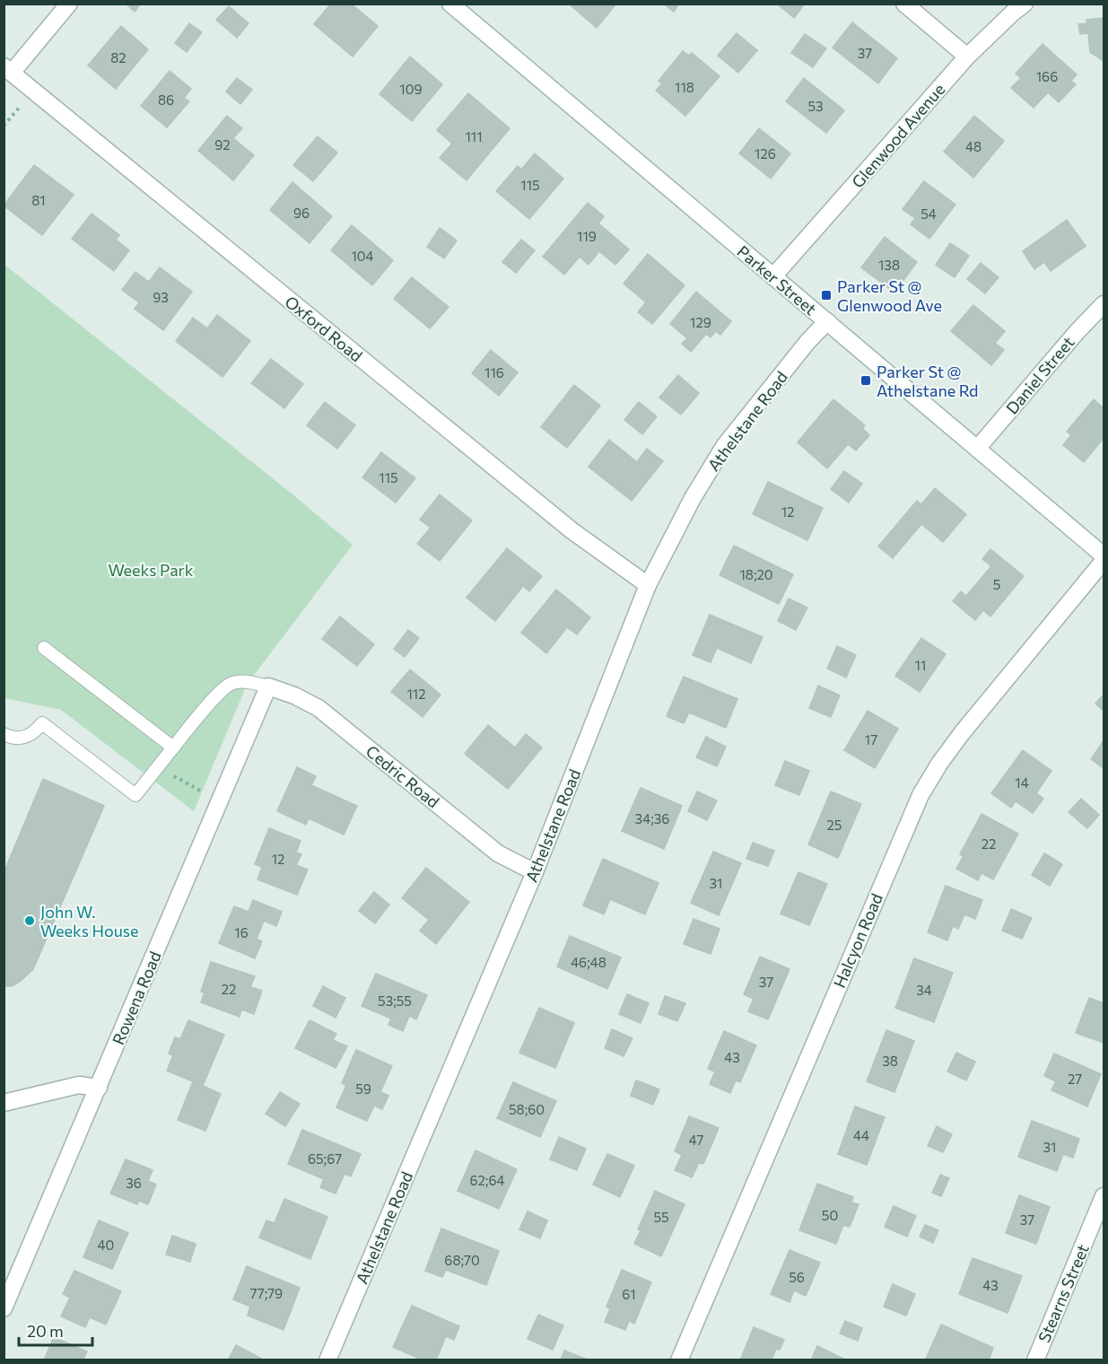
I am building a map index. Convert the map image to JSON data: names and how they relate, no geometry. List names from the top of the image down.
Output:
{
  "streets": {
    "street": [
      "Glenwood Avenue",
      "Parker Street",
      "Oxford Road",
      "Daniel Street",
      "Athelstane Road",
      "Cedric Road",
      "Halcyon Road",
      "Rowena Road",
      "Stearns Street"
    ]
  },
  "crossings": [
    ["Glenwood Avenue", "Parker Street"],
    ["Parker Street", "Daniel Street"],
    ["Parker Street", "Athelstane Road"],
    ["Oxford Road", "Athelstane Road"],
    ["Athelstane Road", "Cedric Road"],
    ["Cedric Road", "Rowena Road"]
  ],
  "parks": ["Weeks Park"],
  "places": {
    "transit": ["Parker St @ Glenwood Ave", "Parker St @ Athelstane Rd"],
    "other": ["John W. Weeks House"]
  },
  "house_numbers": [
    "37",
    "82",
    "166",
    "118",
    "109",
    "86",
    "53",
    "111",
    "92",
    "48",
    "126",
    "115",
    "81",
    "96",
    "54",
    "119",
    "104",
    "138",
    "93",
    "129",
    "116",
    "115",
    "12",
    "18;20",
    "5",
    "11",
    "112",
    "17",
    "14",
    "34;36",
    "25",
    "22",
    "12",
    "31",
    "16",
    "46;48",
    "37",
    "22",
    "34",
    "53;55",
    "43",
    "38",
    "27",
    "59",
    "58;60",
    "44",
    "47",
    "31",
    "65;67",
    "62;64",
    "36",
    "50",
    "55",
    "37",
    "40",
    "68;70",
    "56",
    "43",
    "77;79",
    "61"
  ],
  "scale_bar": "20 m"
}
